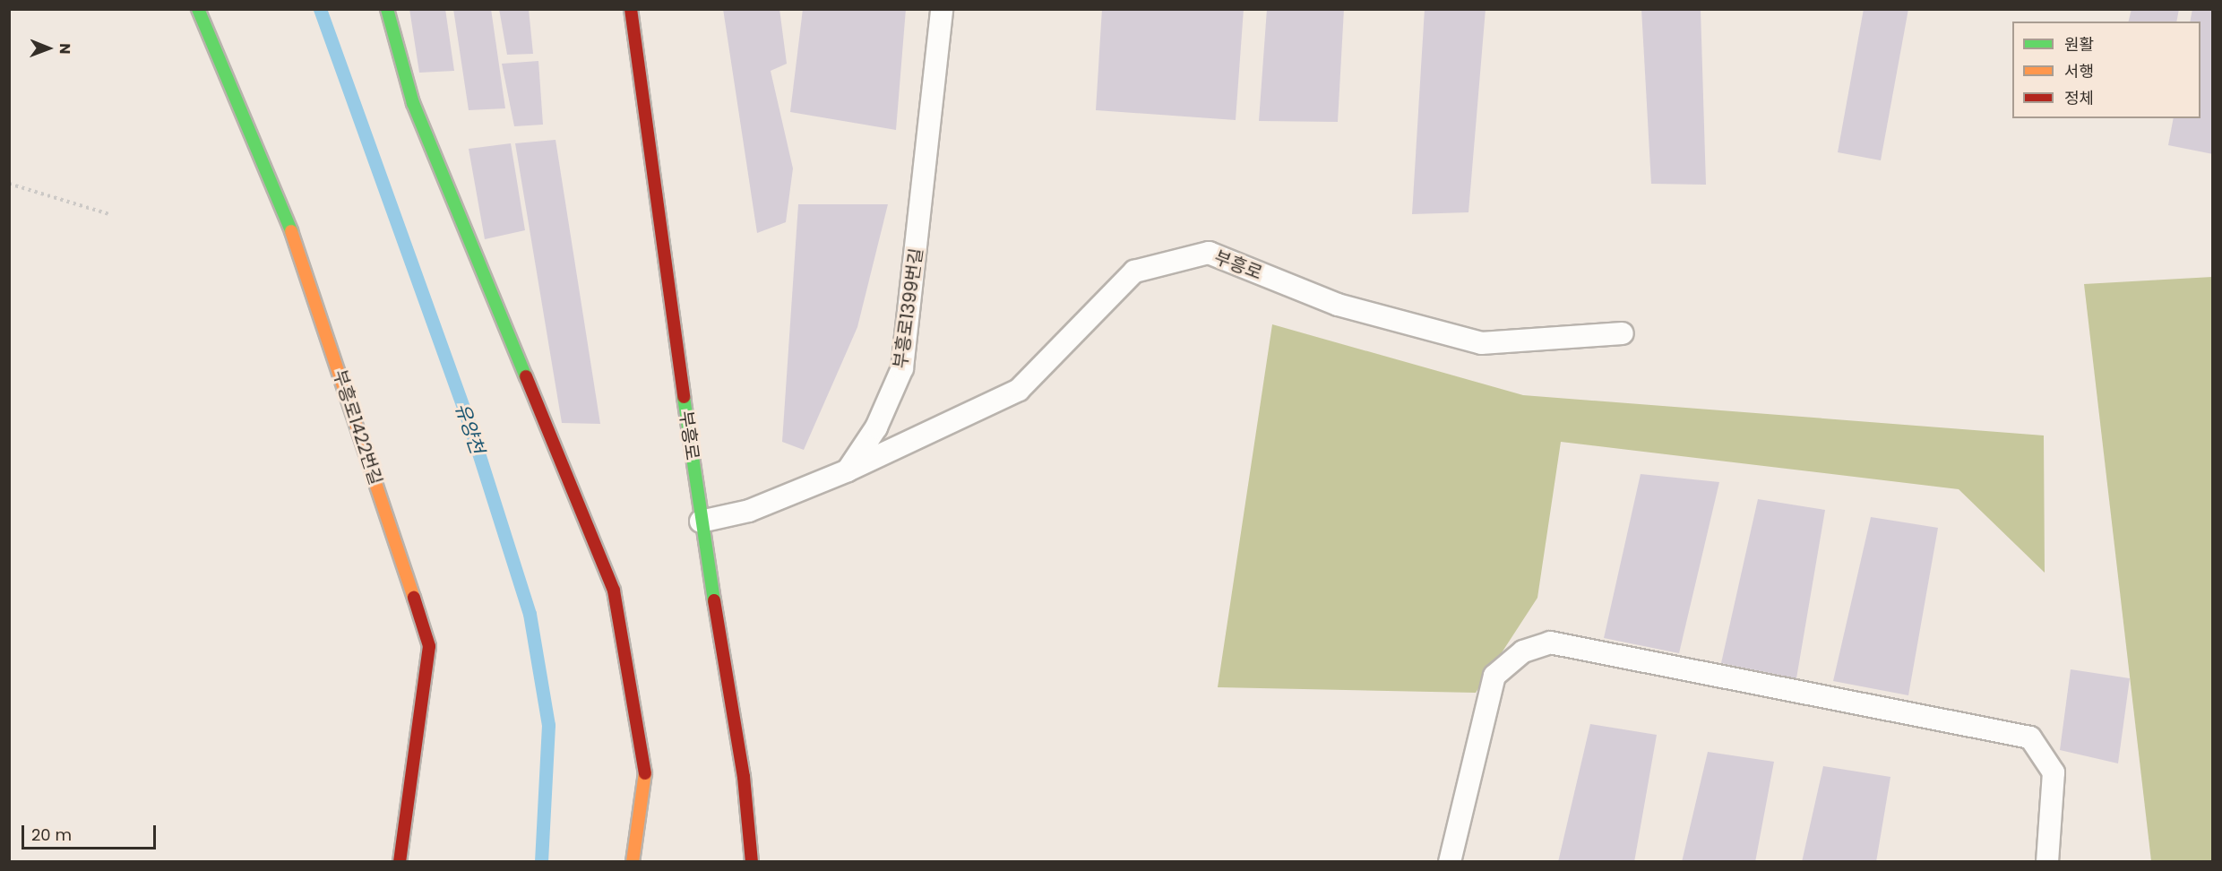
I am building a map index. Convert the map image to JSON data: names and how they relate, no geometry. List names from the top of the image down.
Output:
{
  "streets": {
    "street": ["부흥로", "부흥로1422번길"],
    "lane": ["부흥로1399번길"]
  },
  "crossings": [
    ["부흥로", "부흥로1399번길"]
  ],
  "water": ["유양천"],
  "legend": ["원활", "서행", "정체"],
  "scale_bar": "20 m",
  "north": "right"
}
